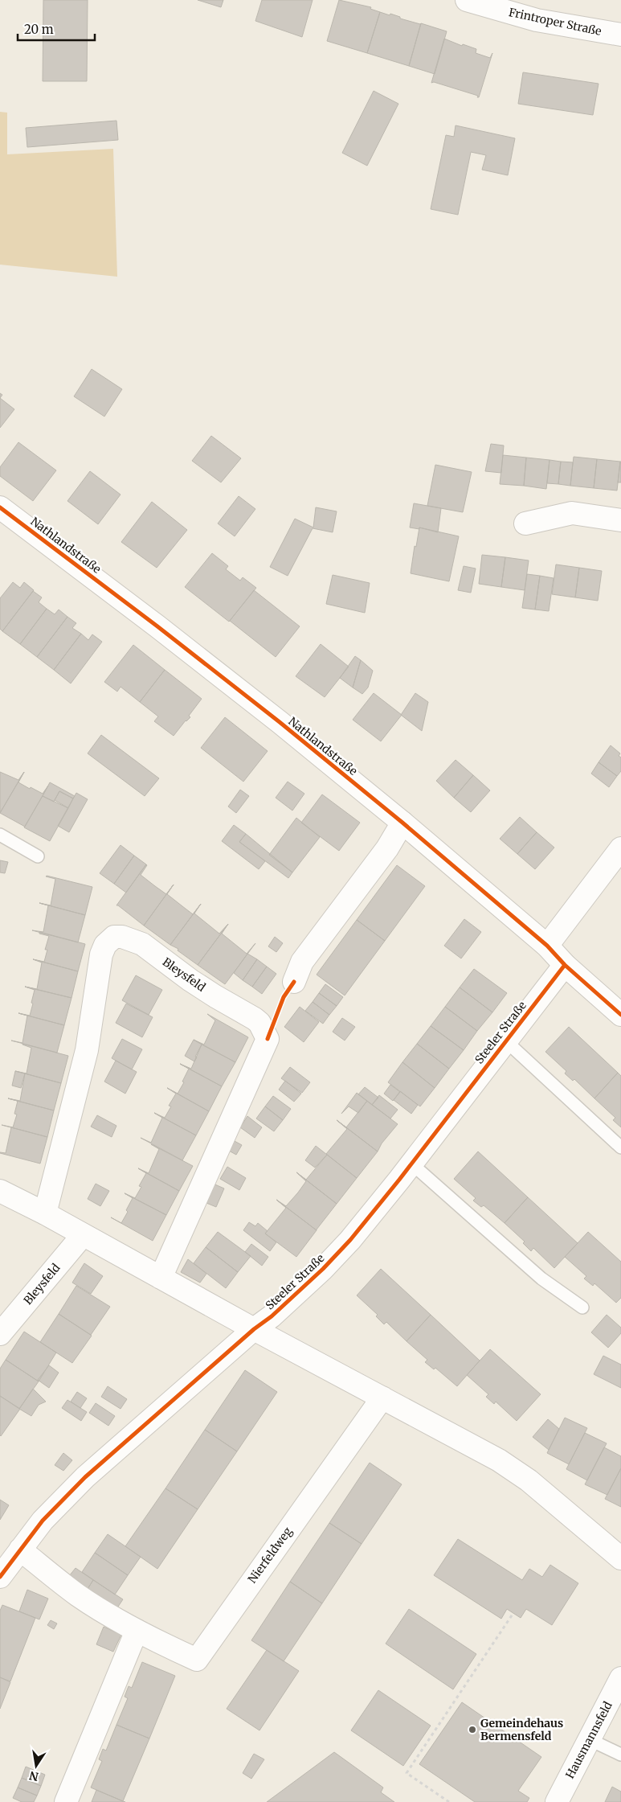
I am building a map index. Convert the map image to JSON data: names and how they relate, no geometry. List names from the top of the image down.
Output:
{
  "streets": {
    "street": [
      "Frintroper Straße",
      "Nathlandstraße",
      "Bleysfeld",
      "Steeler Straße",
      "Nierfeldweg",
      "Hausmannsfeld"
    ]
  },
  "crossings": [
    ["Nathlandstraße", "Steeler Straße"],
    ["Steeler Straße", "Nierfeldweg"]
  ],
  "places": ["Gemeindehaus Bermensfeld"],
  "scale_bar": "20 m",
  "north": "bottom"
}
